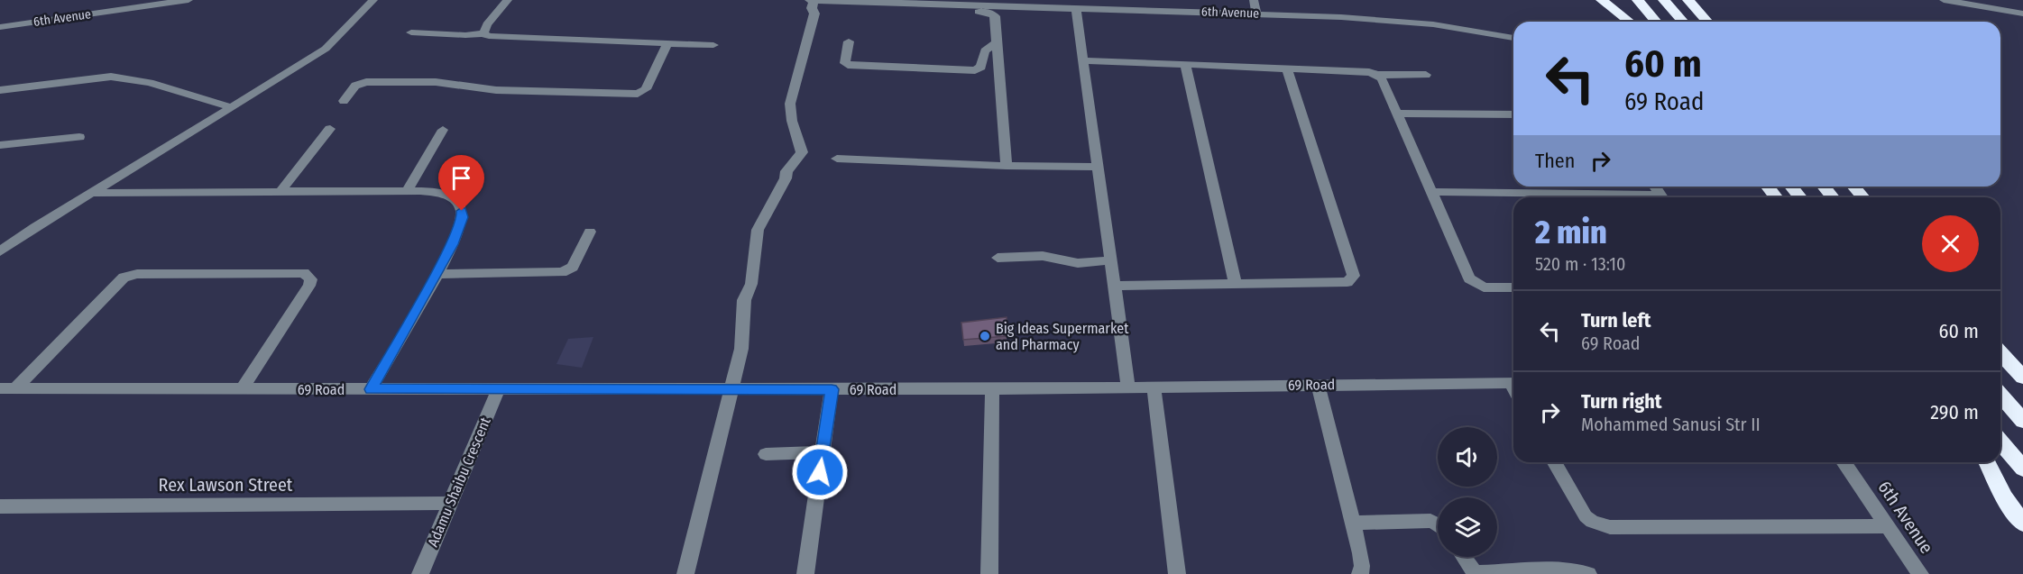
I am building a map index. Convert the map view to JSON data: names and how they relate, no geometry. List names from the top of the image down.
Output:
{
  "streets": {
    "street": [
      "6th Avenue",
      "69 Road",
      "Adamu Shaibu Crescent",
      "Rex Lawson Street"
    ]
  },
  "crossings": [
    ["69 Road", "Adamu Shaibu Crescent"],
    ["Adamu Shaibu Crescent", "Rex Lawson Street"]
  ],
  "places": ["Big Ideas Supermarket and Pharmacy"],
  "page": {
    "turn": ["60 m", "69 Road"],
    "then": "Then",
    "heading": ["2 min", "520 m · 13:10"],
    "list": [
      {
        "name": "Turn left",
        "note": "69 Road",
        "value": "60 m"
      },
      {
        "name": "Turn right",
        "note": "Mohammed Sanusi Str II",
        "value": "290 m"
      }
    ]
  }
}
